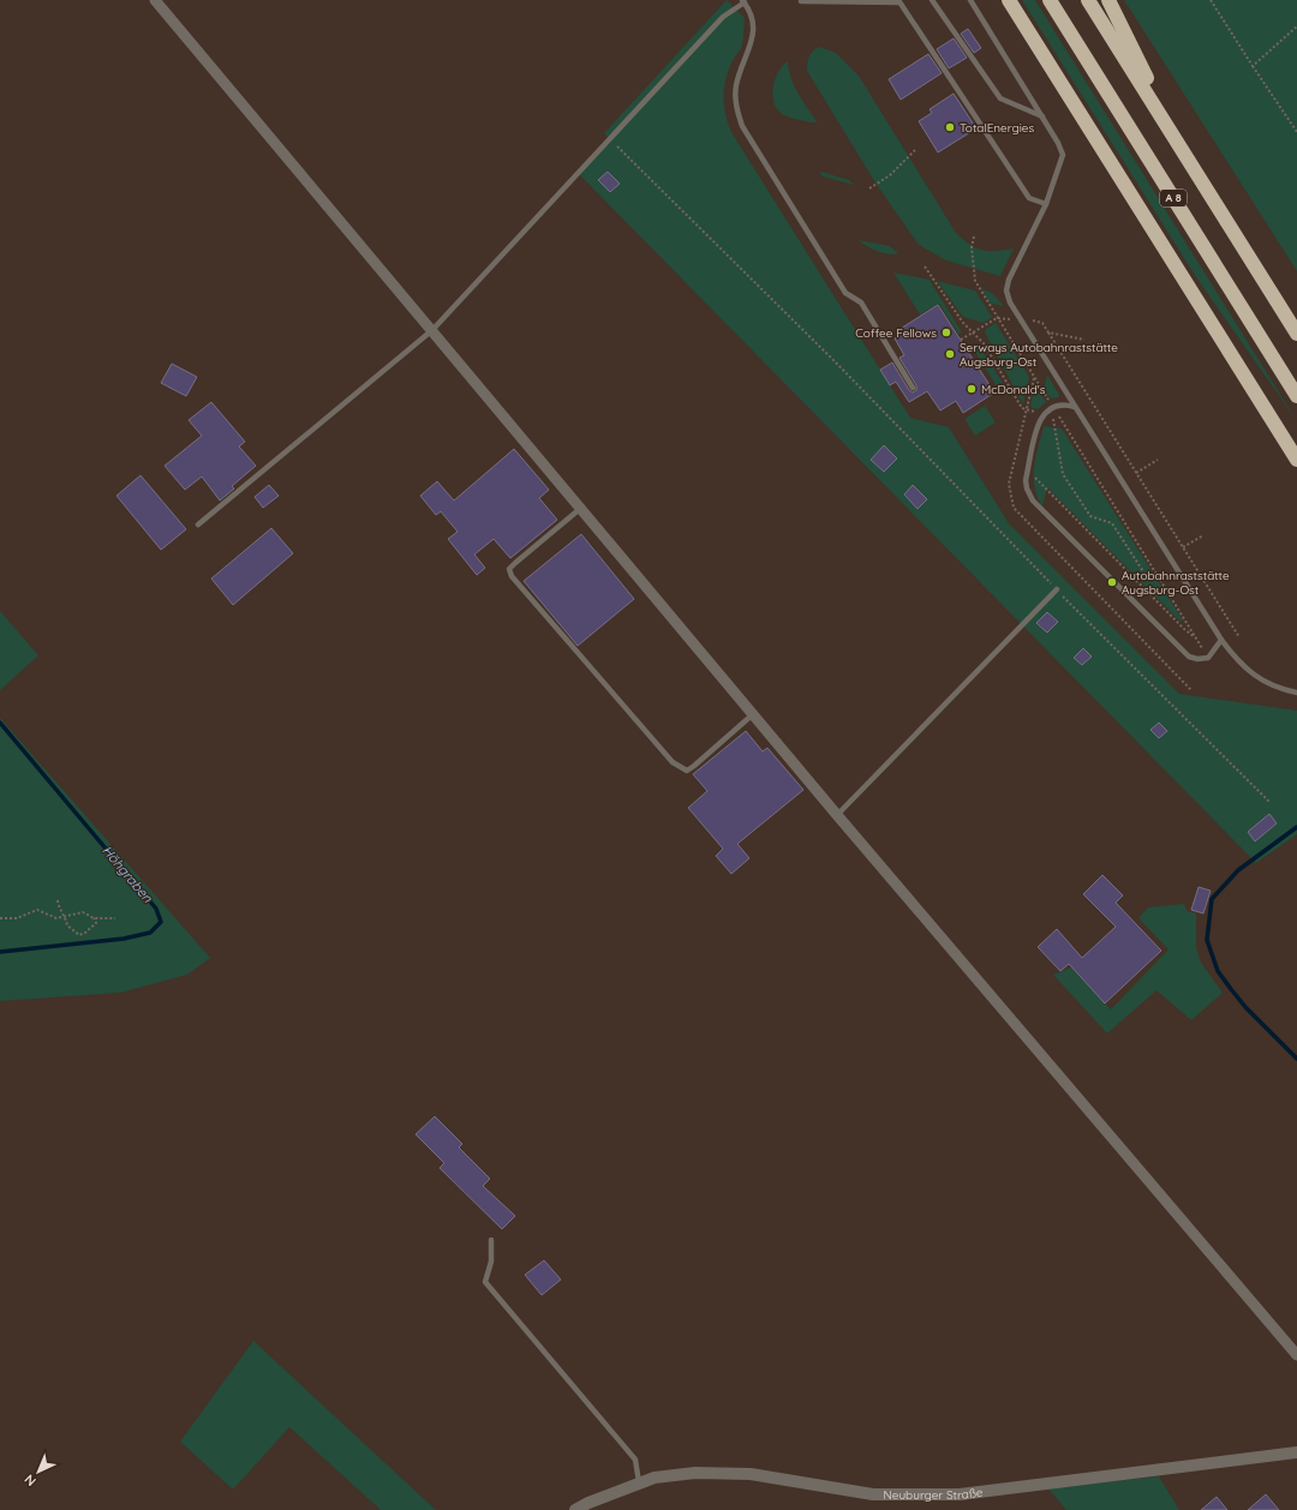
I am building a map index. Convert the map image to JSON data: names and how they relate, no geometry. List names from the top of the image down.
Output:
{
  "streets": {
    "highway": ["A 8"],
    "street": ["Neuburger Straße"]
  },
  "water": ["Höhgraben"],
  "places": [
    "TotalEnergies",
    "Coffee Fellows",
    "Serways Autobahnraststätte Augsburg-Ost",
    "McDonald's",
    "Autobahnraststätte Augsburg-Ost"
  ],
  "north": "bottom left"
}
